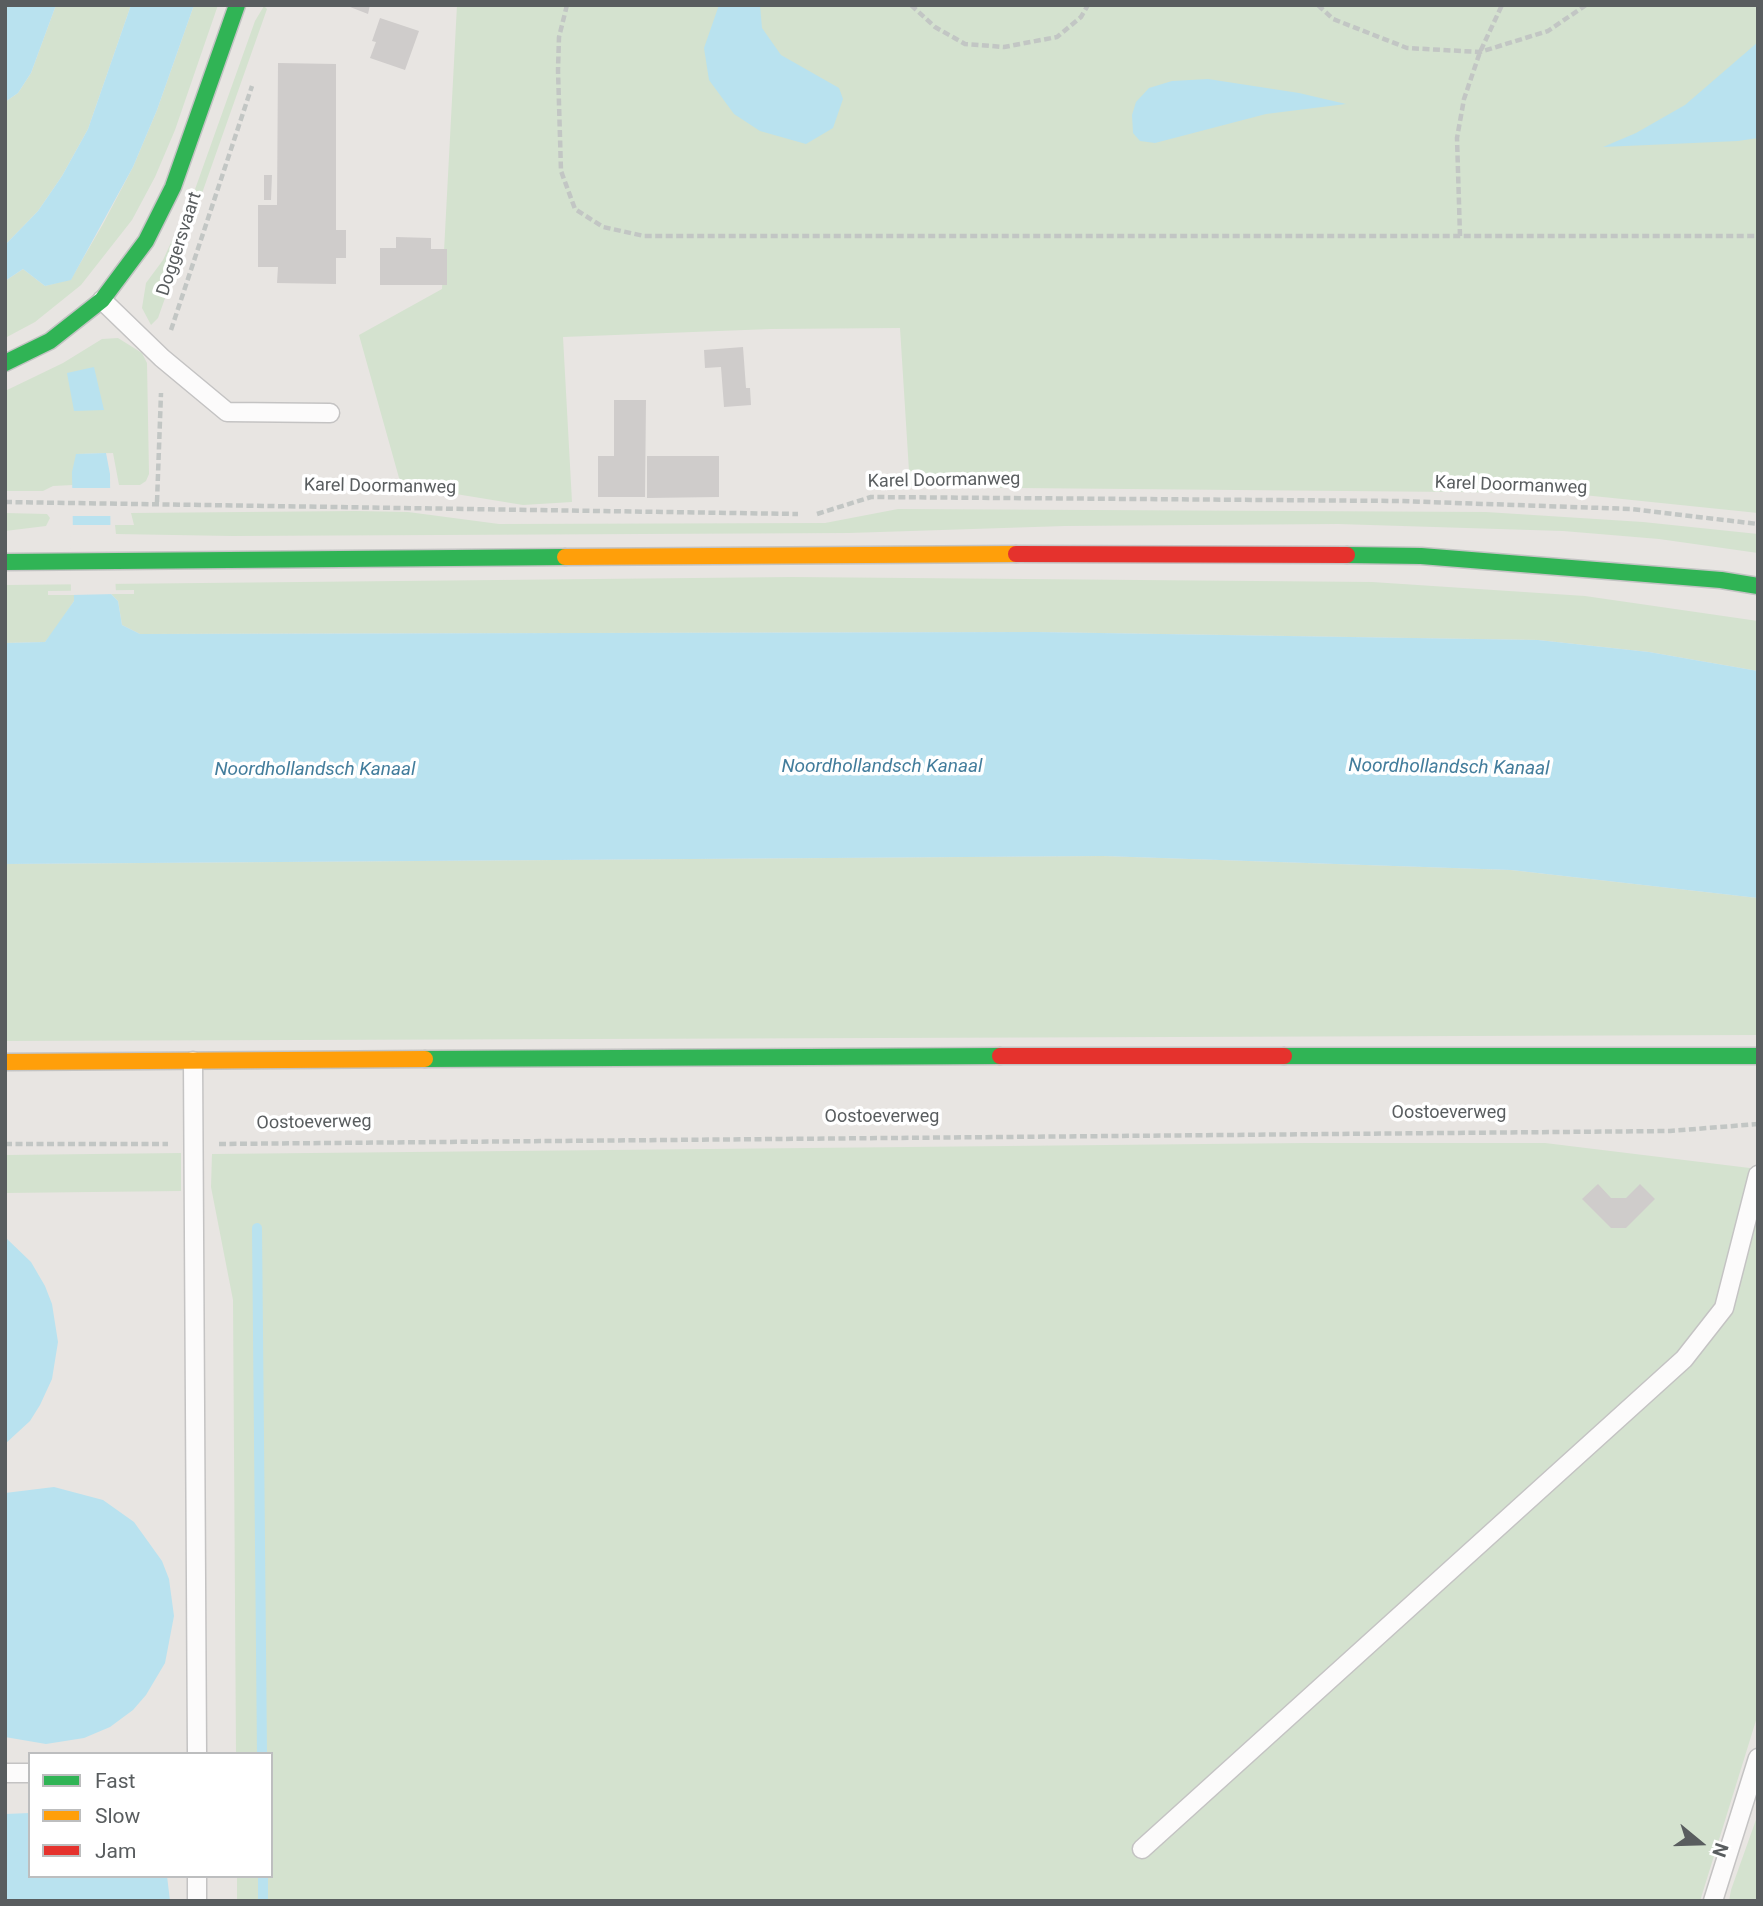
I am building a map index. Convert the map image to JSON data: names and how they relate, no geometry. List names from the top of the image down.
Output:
{
  "streets": {
    "street": ["Doggersvaart"],
    "path": ["Karel Doormanweg", "Oostoeverweg"]
  },
  "crossings": [
    ["Doggersvaart", "Karel Doormanweg"]
  ],
  "water": ["Noordhollandsch Kanaal"],
  "legend": ["Fast", "Slow", "Jam"],
  "north": "right"
}
